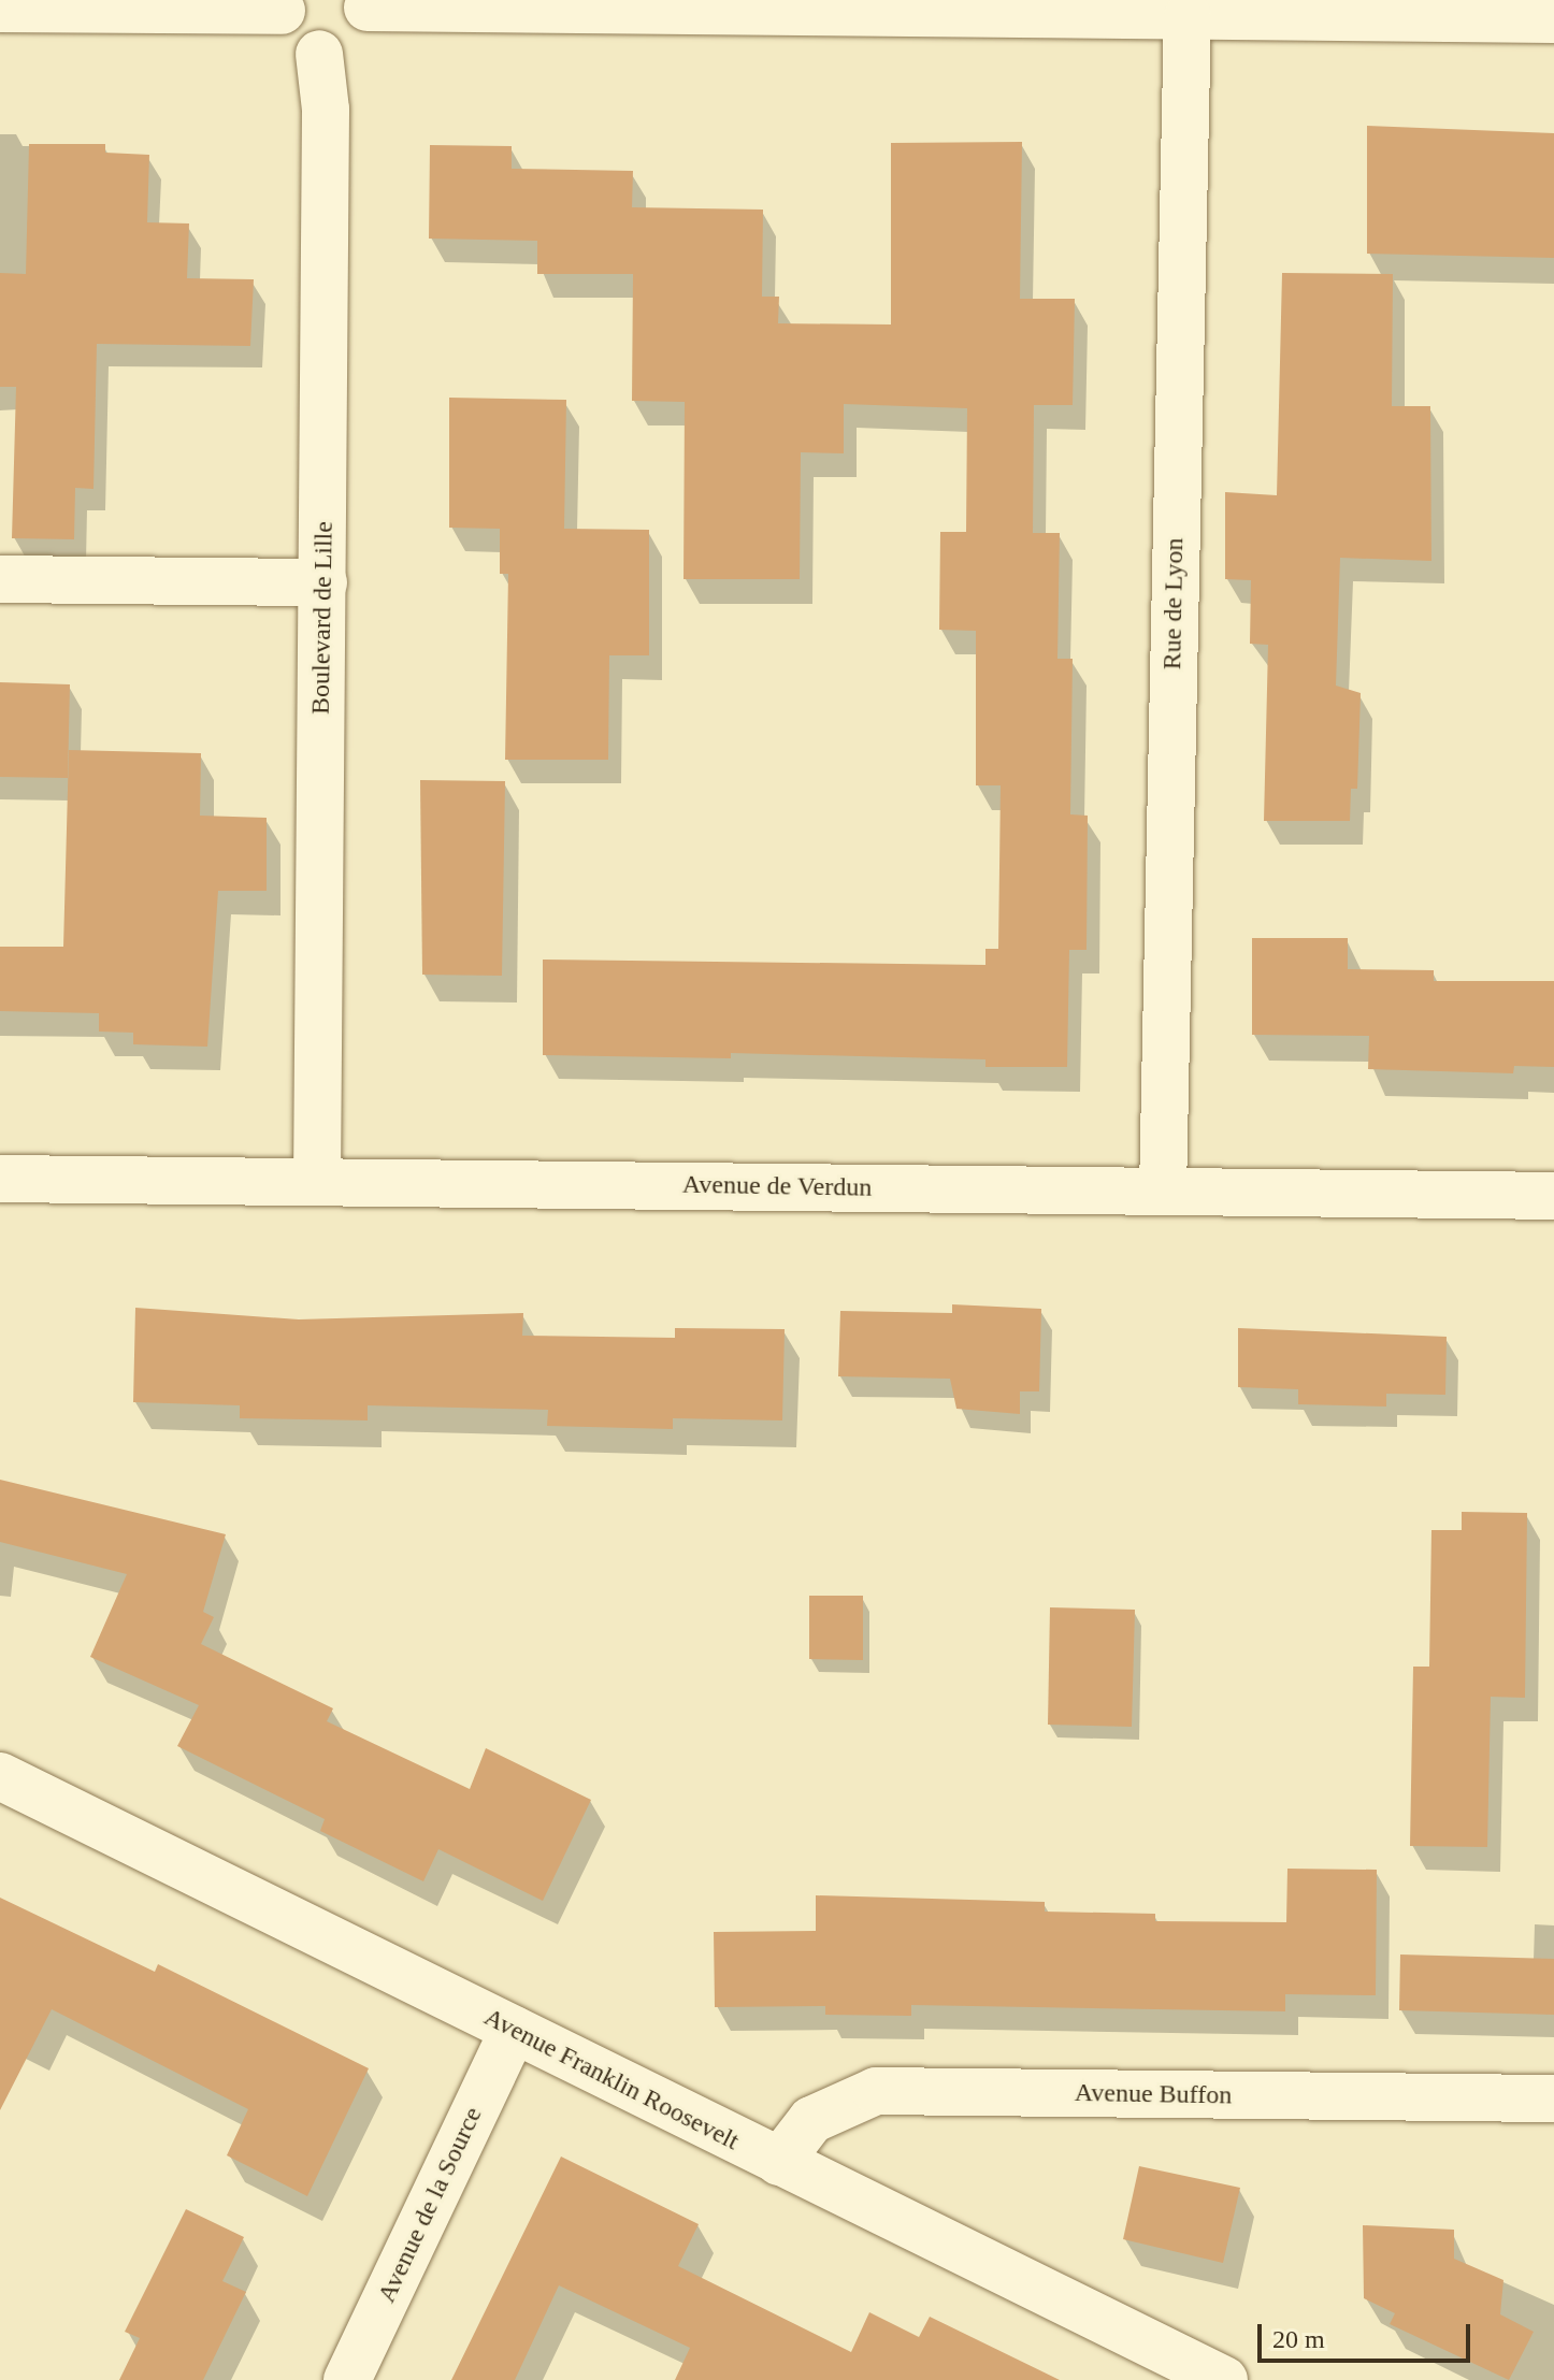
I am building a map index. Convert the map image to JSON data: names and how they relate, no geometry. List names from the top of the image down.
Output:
{
  "streets": {
    "street": [
      "Rue de Lyon",
      "Boulevard de Lille",
      "Avenue de Verdun",
      "Avenue Franklin Roosevelt",
      "Avenue Buffon",
      "Avenue de la Source"
    ]
  },
  "crossings": [
    ["Rue de Lyon", "Avenue de Verdun"],
    ["Boulevard de Lille", "Avenue de Verdun"],
    ["Avenue Franklin Roosevelt", "Avenue Buffon"],
    ["Avenue Franklin Roosevelt", "Avenue de la Source"]
  ],
  "scale_bar": "20 m"
}
